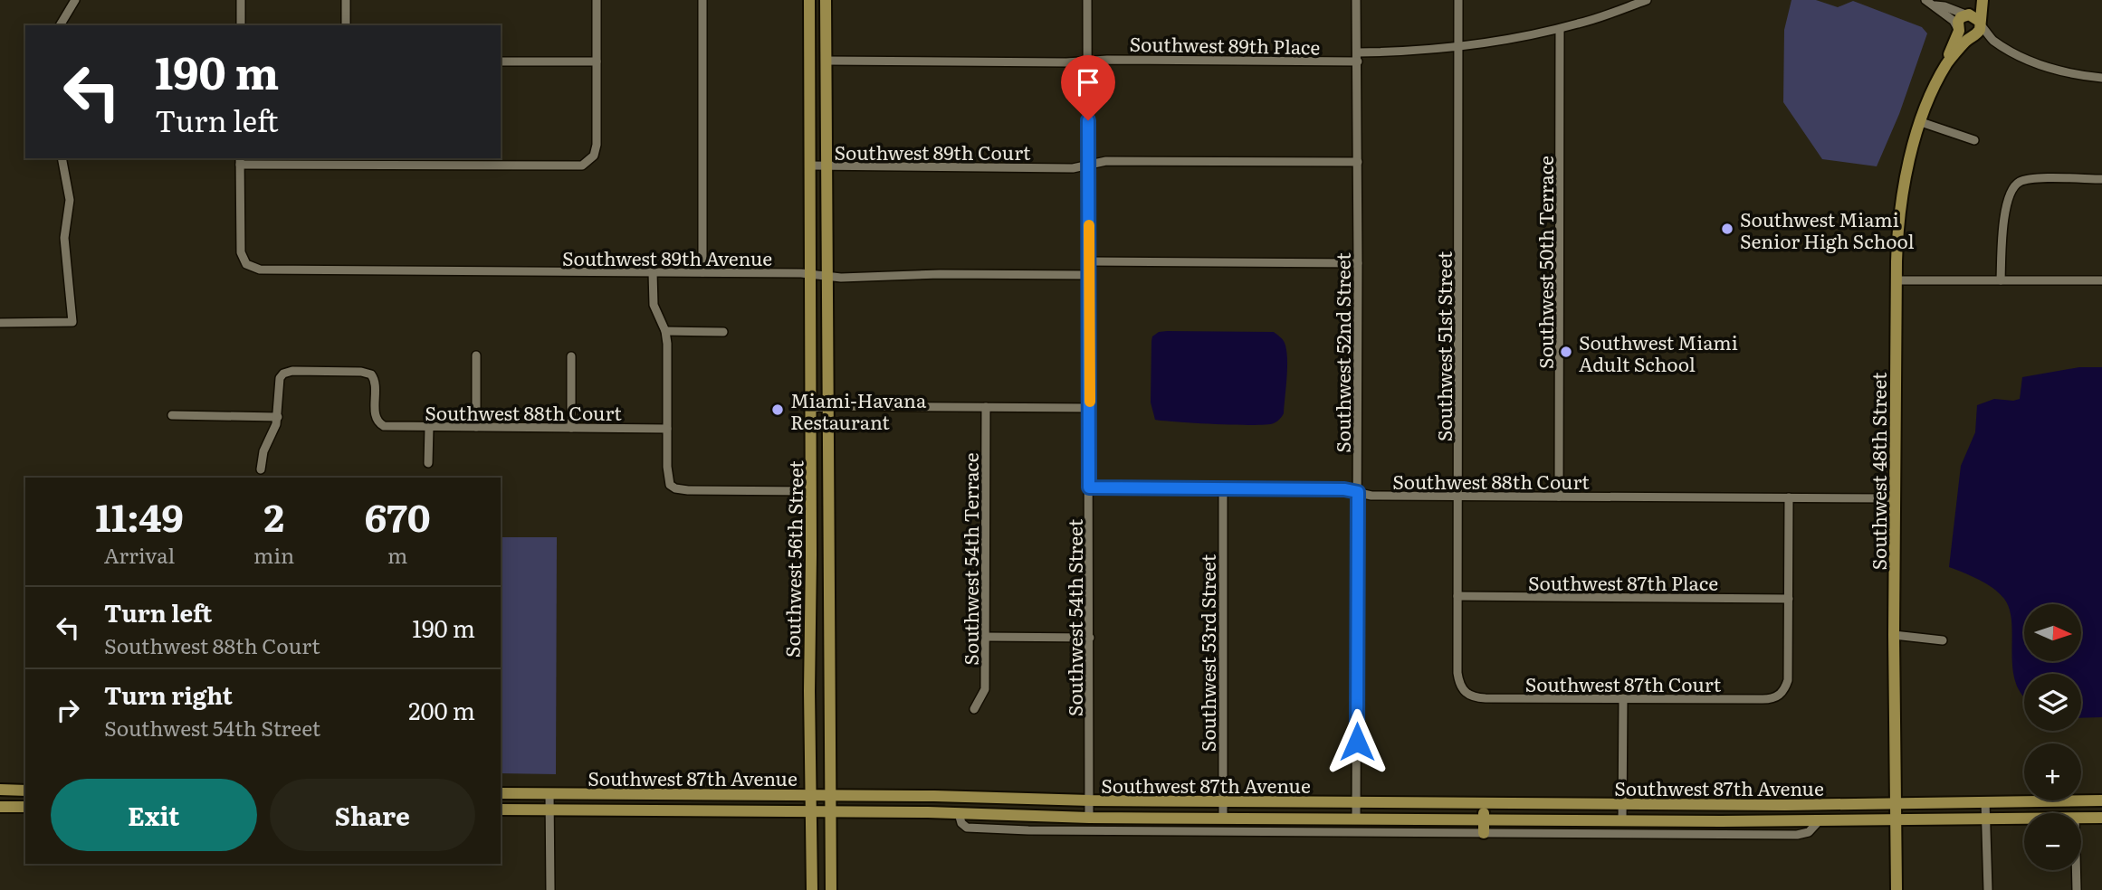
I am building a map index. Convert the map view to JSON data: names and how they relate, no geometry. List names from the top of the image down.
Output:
{
  "streets": {
    "main road": ["Southwest 48th Street", "Southwest 56th Street", "Southwest 87th Avenue"],
    "street": [
      "Southwest 89th Place",
      "Southwest 89th Court",
      "Southwest 89th Avenue",
      "Southwest 50th Terrace",
      "Southwest 51st Street",
      "Southwest 52nd Street",
      "Southwest 88th Court",
      "Southwest 54th Terrace",
      "Southwest 87th Place",
      "Southwest 54th Street",
      "Southwest 53rd Street",
      "Southwest 87th Court"
    ]
  },
  "crossings": [
    ["Southwest 89th Place", "Southwest 52nd Street"],
    ["Southwest 89th Place", "Southwest 56th Street"],
    ["Southwest 89th Place", "Southwest 54th Street"],
    ["Southwest 89th Court", "Southwest 52nd Street"],
    ["Southwest 89th Court", "Southwest 56th Street"],
    ["Southwest 89th Court", "Southwest 54th Street"],
    ["Southwest 89th Avenue", "Southwest 56th Street"],
    ["Southwest 89th Avenue", "Southwest 54th Street"],
    ["Southwest 50th Terrace", "Southwest 88th Court"],
    ["Southwest 51st Street", "Southwest 88th Court"],
    ["Southwest 51st Street", "Southwest 87th Place"],
    ["Southwest 51st Street", "Southwest 87th Court"],
    ["Southwest 52nd Street", "Southwest 88th Court"],
    ["Southwest 52nd Street", "Southwest 87th Avenue"],
    ["Southwest 88th Court", "Southwest 48th Street"],
    ["Southwest 88th Court", "Southwest 54th Street"],
    ["Southwest 88th Court", "Southwest 53rd Street"],
    ["Southwest 48th Street", "Southwest 87th Avenue"],
    ["Southwest 56th Street", "Southwest 87th Avenue"],
    ["Southwest 87th Place", "Southwest 87th Court"],
    ["Southwest 54th Street", "Southwest 87th Avenue"],
    ["Southwest 53rd Street", "Southwest 87th Avenue"]
  ],
  "places": ["Southwest Miami Senior High School", "Southwest Miami Adult School", "Miami-Havana Restaurant"],
  "north": "right",
  "page": {
    "turn": ["190 m", "Turn left"],
    "eta": [
      "11:49",
      "Arrival",
      "2",
      "min",
      "670",
      "m"
    ],
    "list": [
      {
        "name": "Turn left",
        "note": "Southwest 88th Court",
        "value": "190 m"
      },
      {
        "name": "Turn right",
        "note": "Southwest 54th Street",
        "value": "200 m"
      }
    ],
    "map_buttons": ["+", "−"],
    "buttons": ["Exit", "Share"]
  }
}
